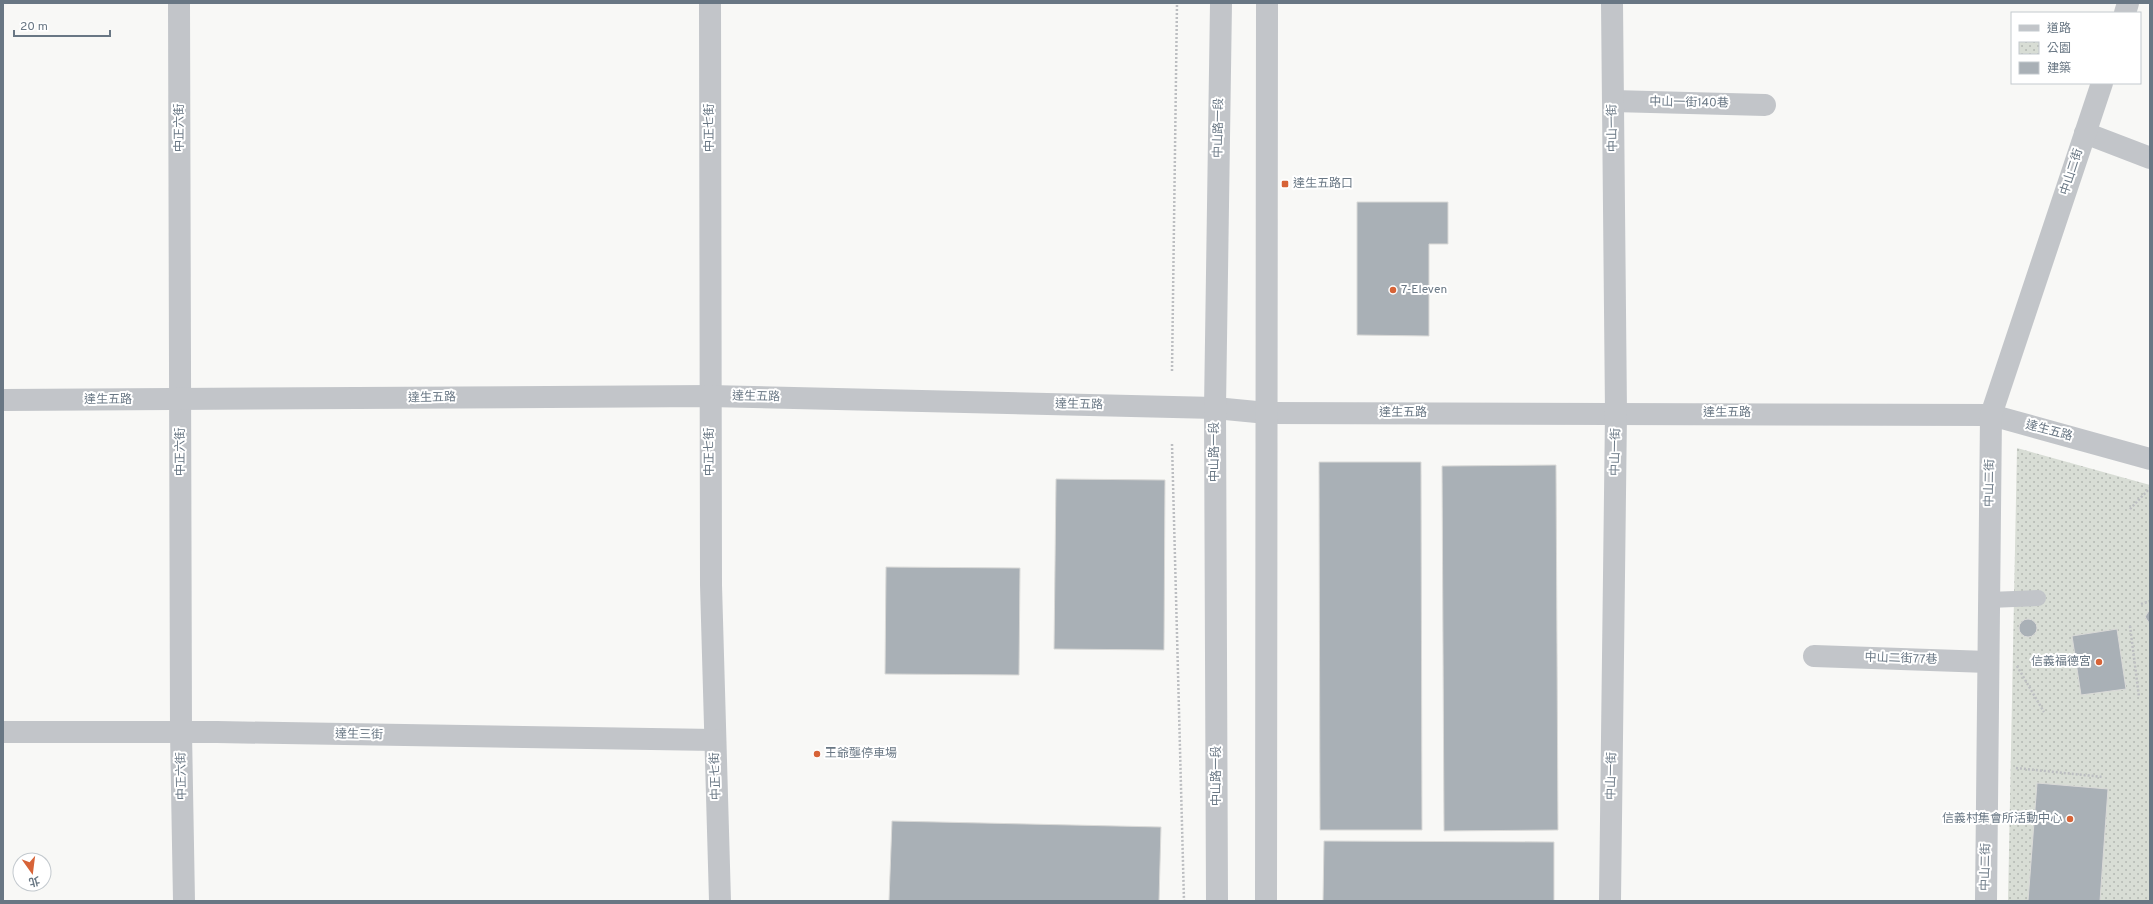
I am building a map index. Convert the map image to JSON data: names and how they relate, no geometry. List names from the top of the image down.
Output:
{
  "streets": {
    "street": [
      "中山一街140巷",
      "中正六街",
      "中正七街",
      "中山路一段",
      "中山一街",
      "中山二街",
      "達生五路",
      "中山二街77巷",
      "達生三街"
    ]
  },
  "crossings": [
    ["中山一街140巷", "中山一街"],
    ["中正六街", "達生五路"],
    ["中正六街", "達生三街"],
    ["中正七街", "達生五路"],
    ["中正七街", "達生三街"],
    ["中山路一段", "達生五路"],
    ["中山一街", "達生五路"],
    ["中山二街", "達生五路"],
    ["中山二街", "中山二街77巷"]
  ],
  "places": {
    "transit": ["達生五路口"],
    "other": [
      "7-Eleven",
      "信義福德宮",
      "王爺壟停車場",
      "信義村集會所活動中心"
    ]
  },
  "legend": ["道路", "公園", "建築"],
  "scale_bar": "20 m",
  "north": "bottom"
}
